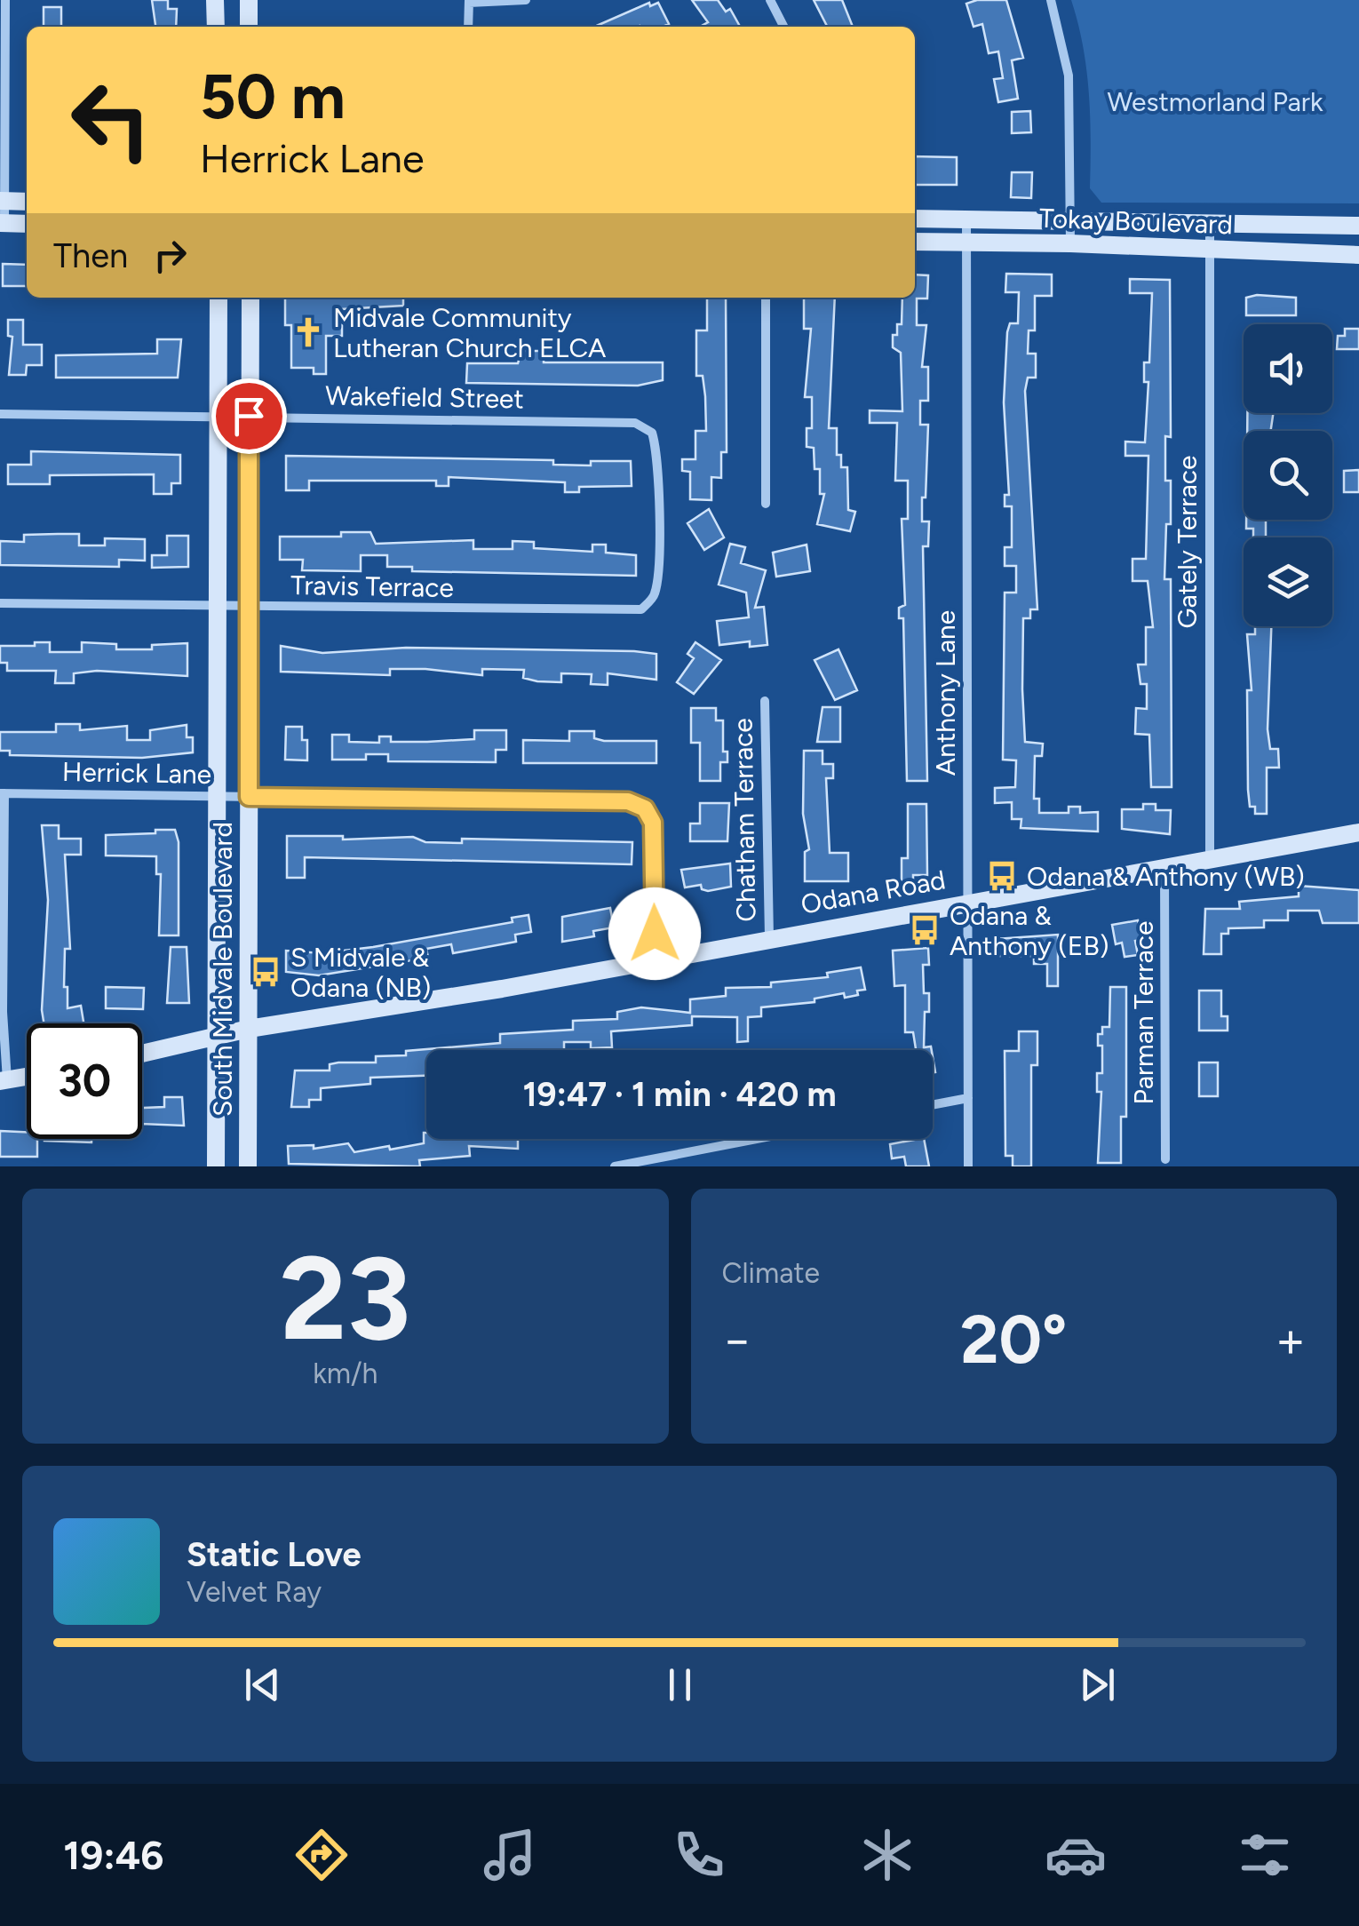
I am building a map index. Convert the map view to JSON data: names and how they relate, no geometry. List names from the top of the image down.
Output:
{
  "streets": {
    "street": [
      "Tokay Boulevard",
      "Wakefield Street",
      "Gately Terrace",
      "Travis Terrace",
      "Anthony Lane",
      "Herrick Lane",
      "Chatham Terrace",
      "Odana Road",
      "South Midvale Boulevard",
      "Parman Terrace"
    ]
  },
  "crossings": [
    ["Tokay Boulevard", "Gately Terrace"],
    ["Tokay Boulevard", "Anthony Lane"],
    ["Wakefield Street", "Travis Terrace"],
    ["Wakefield Street", "South Midvale Boulevard"],
    ["Gately Terrace", "Odana Road"],
    ["Travis Terrace", "South Midvale Boulevard"],
    ["Anthony Lane", "Odana Road"],
    ["Herrick Lane", "Odana Road"],
    ["Herrick Lane", "South Midvale Boulevard"],
    ["Chatham Terrace", "Odana Road"],
    ["Odana Road", "South Midvale Boulevard"],
    ["Odana Road", "Parman Terrace"]
  ],
  "parks": ["Westmorland Park"],
  "places": {
    "church": ["Midvale Community Lutheran Church ELCA"],
    "bus stop": ["Odana & Anthony (WB)", "Odana & Anthony (EB)", "S Midvale & Odana (NB)"]
  },
  "page": {
    "turn": ["50 m", "Herrick Lane"],
    "then": "Then",
    "limit": "30",
    "trip": "19:47 · 1 min · 420 m",
    "tile": [
      ["23", "km/h"],
      "Climate"
    ],
    "heat": ["−", "20°", "+"],
    "song": ["Static Love", "Velvet Ray"],
    "tabs": "19:46"
  }
}
